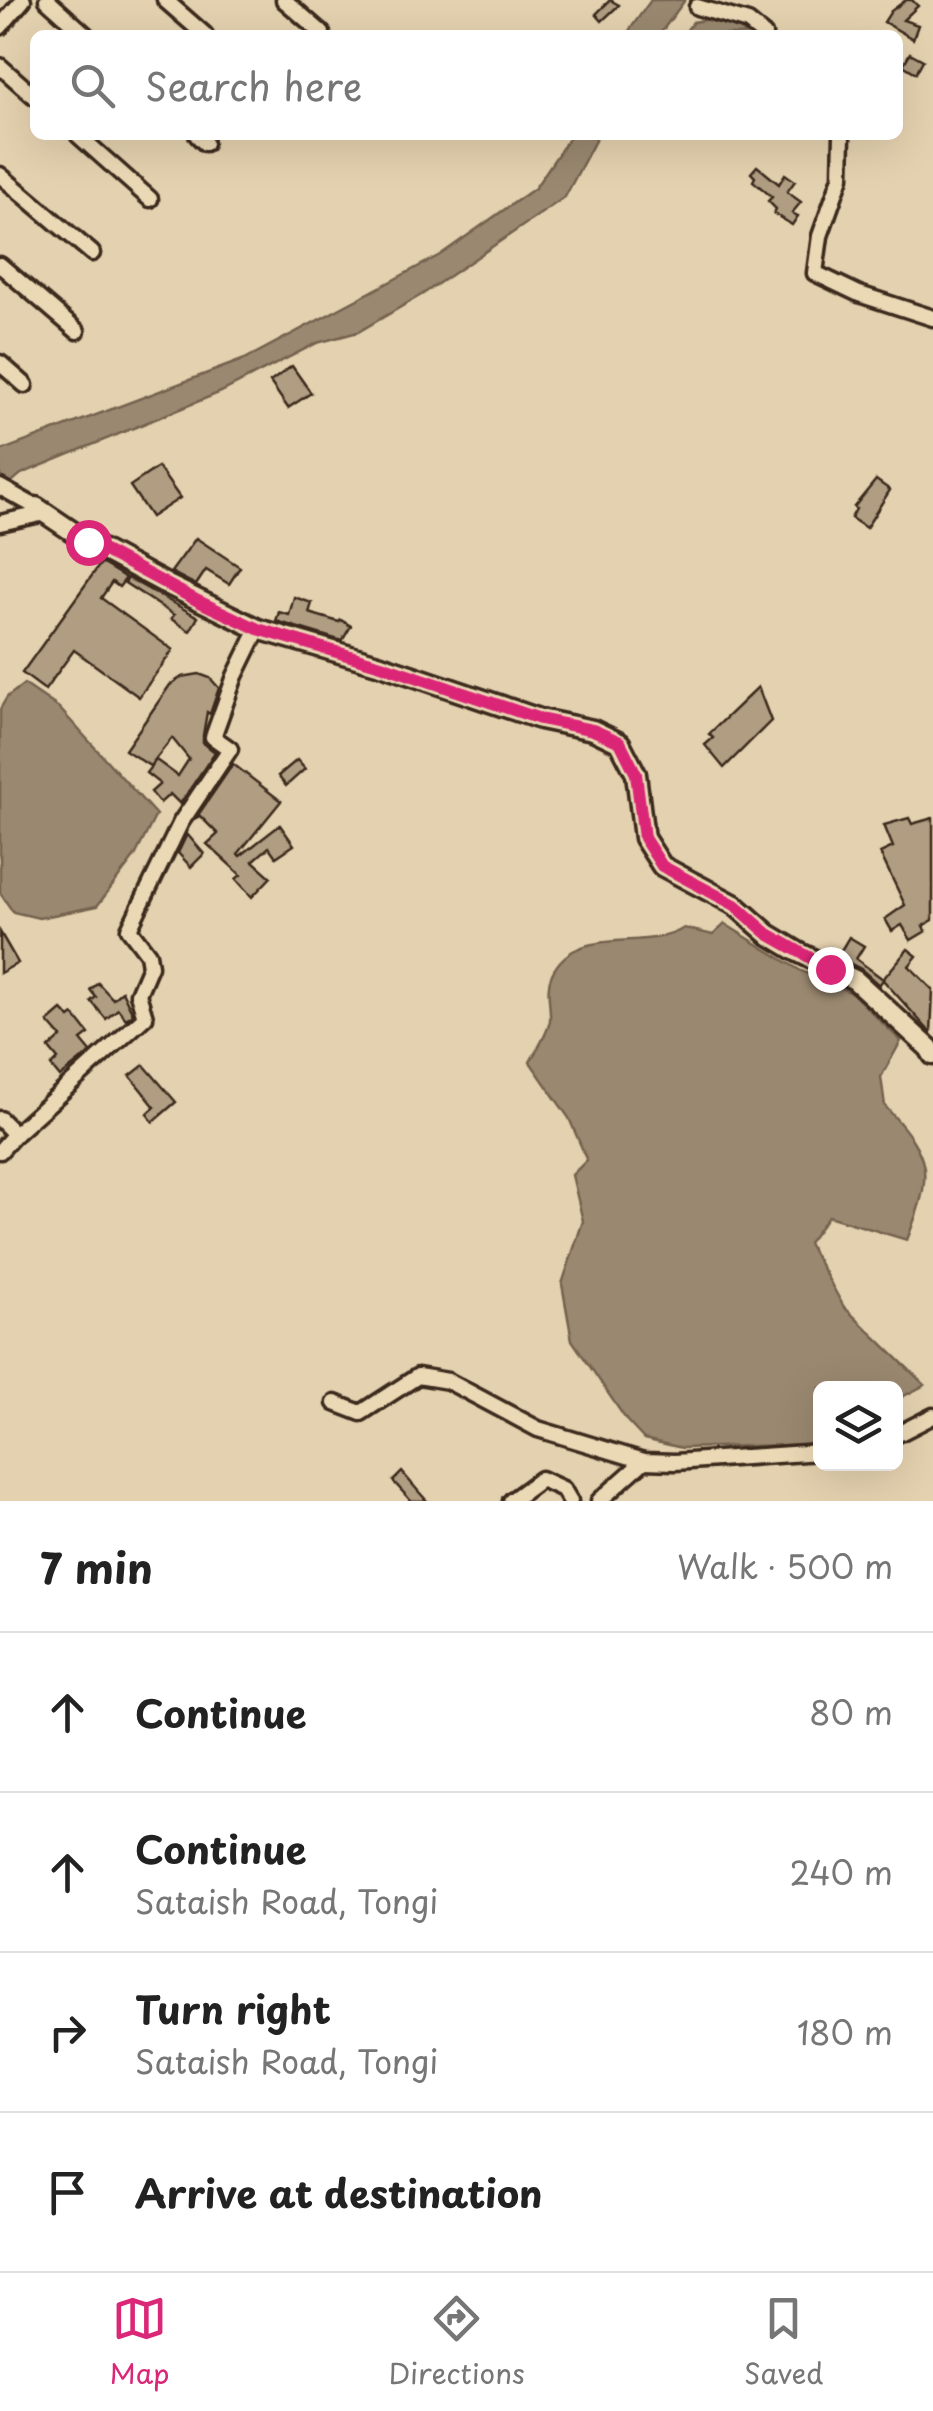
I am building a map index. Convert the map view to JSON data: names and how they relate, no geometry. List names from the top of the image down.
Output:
{
  "page": {
    "search": "Search here",
    "heading": ["7 min", "Walk · 500 m"],
    "list": [
      ["Continue", "80 m"],
      ["Continue", "Sataish Road, Tongi", "240 m"],
      ["Turn right", "Sataish Road, Tongi", "180 m"],
      "Arrive at destination"
    ],
    "nav": ["Map", "Directions", "Saved"]
  }
}
